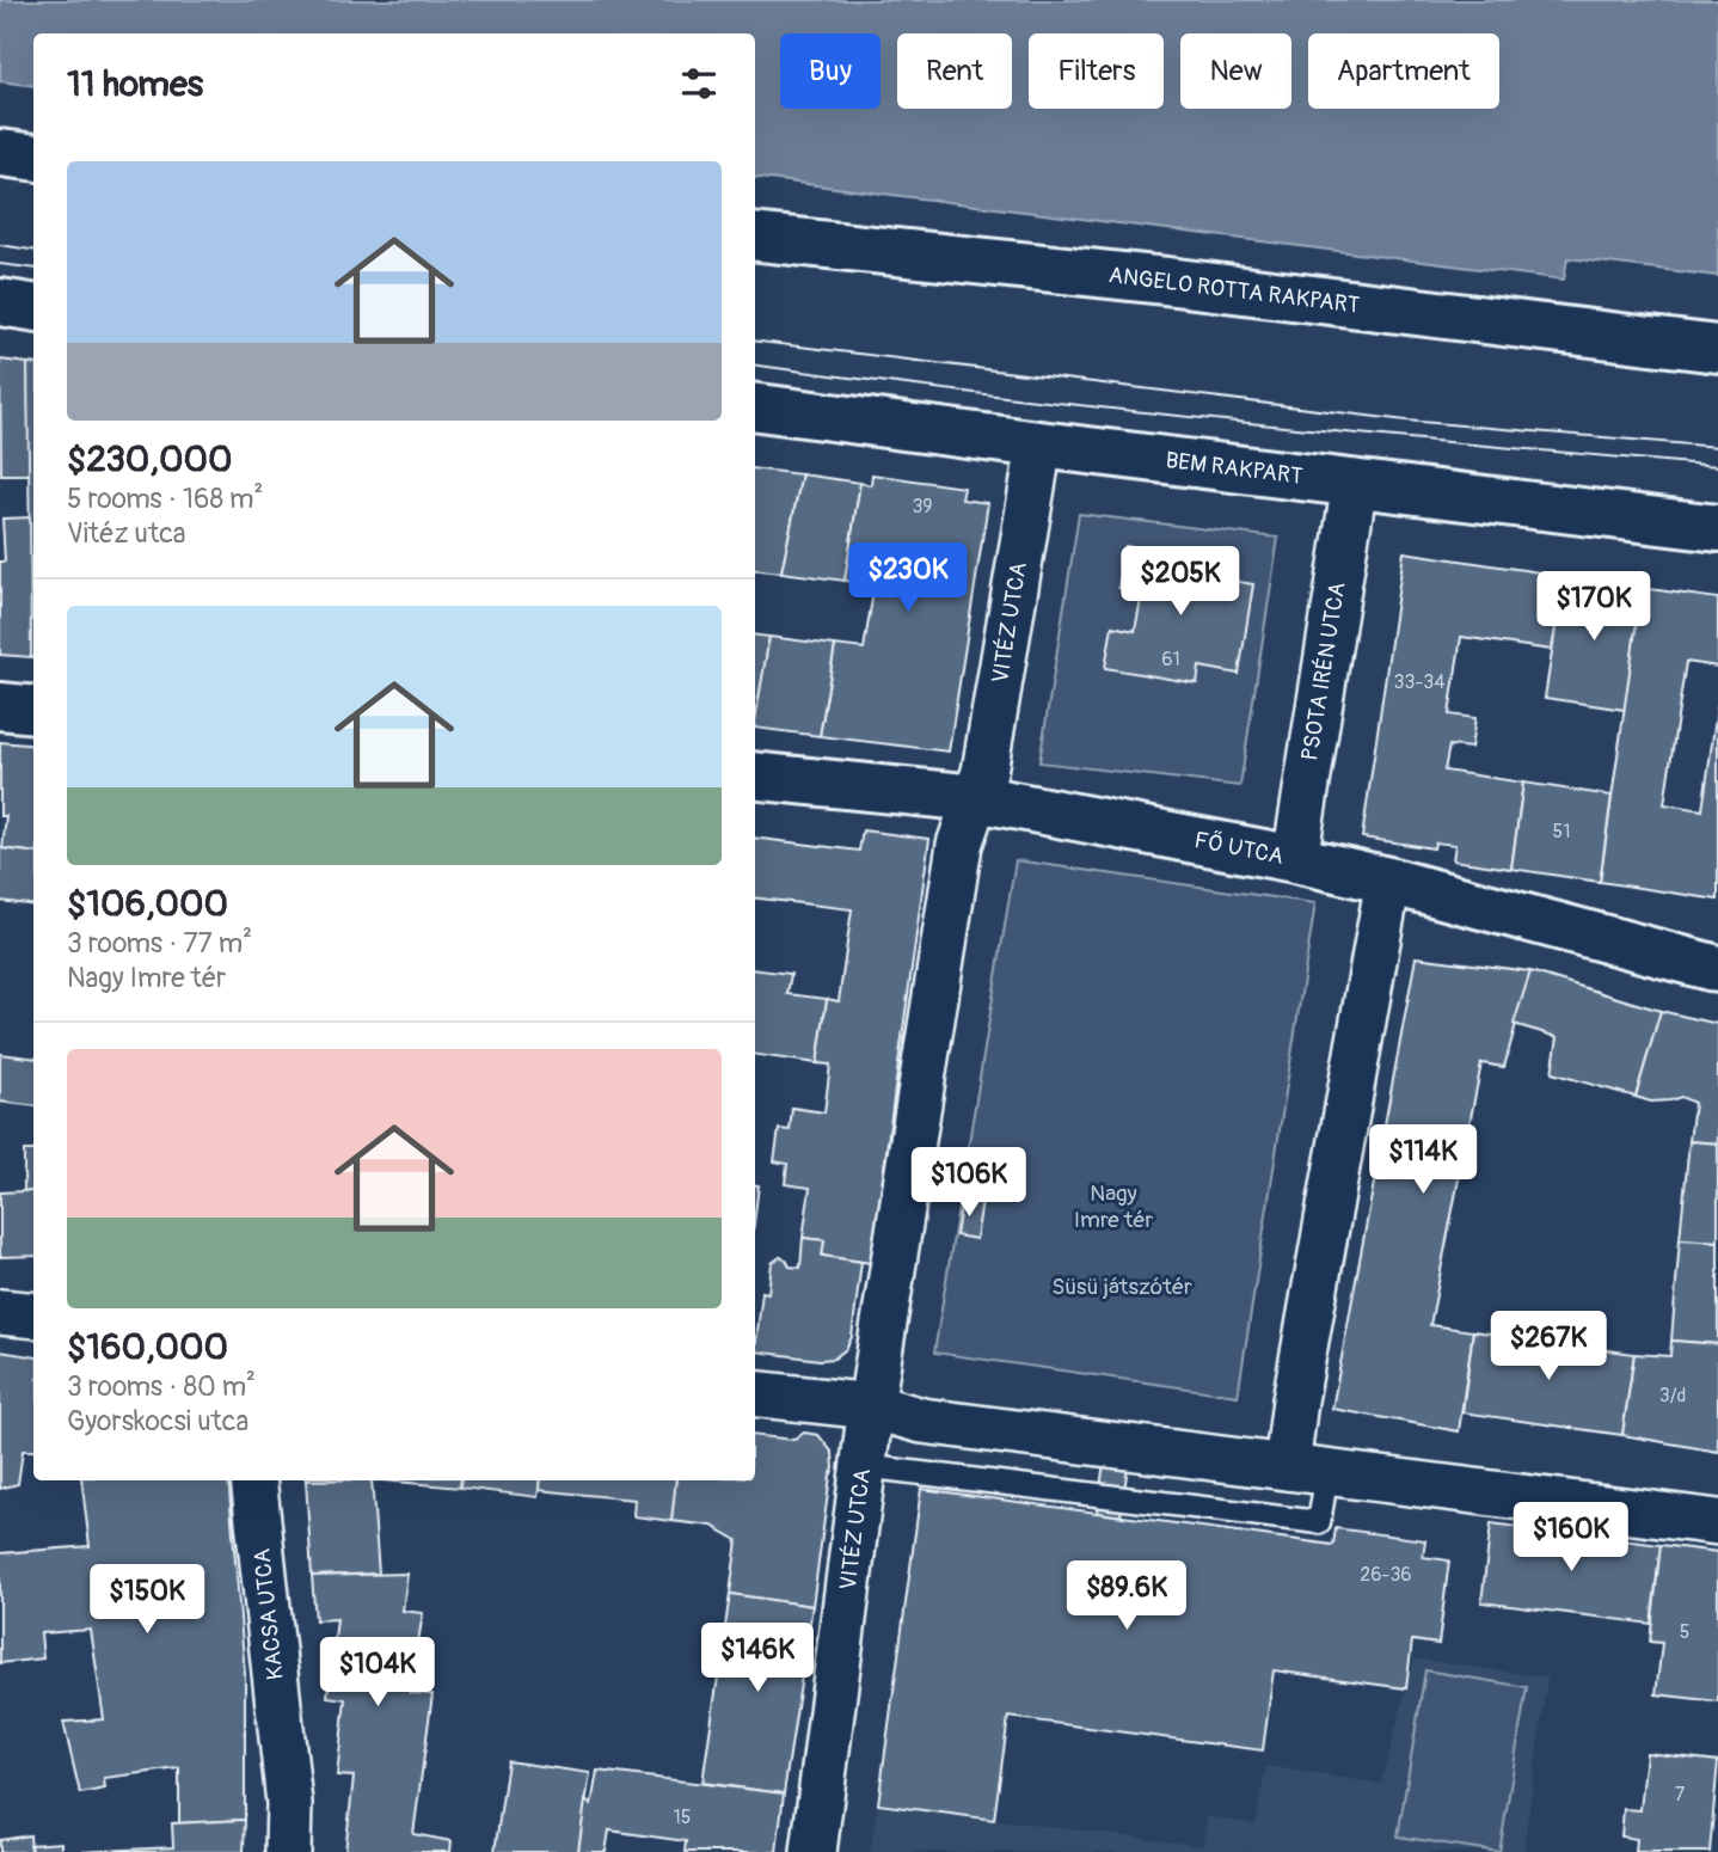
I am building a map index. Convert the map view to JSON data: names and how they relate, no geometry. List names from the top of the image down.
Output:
{
  "streets": {
    "street": [
      "ANGELO ROTTA RAKPART",
      "BEM RAKPART",
      "VITÉZ UTCA",
      "PSOTA IRÉN UTCA",
      "FŐ UTCA",
      "KACSA UTCA"
    ]
  },
  "crossings": [
    ["BEM RAKPART", "VITÉZ UTCA"],
    ["BEM RAKPART", "PSOTA IRÉN UTCA"],
    ["VITÉZ UTCA", "FŐ UTCA"],
    ["PSOTA IRÉN UTCA", "FŐ UTCA"]
  ],
  "parks": ["Nagy Imre tér", "Süsü játszótér"],
  "house_numbers": [
    "39",
    "61",
    "33-34",
    "51",
    "3/d",
    "26-36",
    "5",
    "7",
    "15"
  ],
  "page": {
    "chip": [
      "Buy",
      "Rent",
      "Filters",
      "New",
      "Apartment"
    ],
    "heading": "11 homes",
    "list": [
      {
        "name": "$230,000",
        "note": "5 rooms · 168 m² · Vitéz utca"
      },
      {
        "name": "$106,000",
        "note": "3 rooms · 77 m² · Nagy Imre tér"
      },
      {
        "name": "$160,000",
        "note": "3 rooms · 80 m² · Gyorskocsi utca"
      }
    ],
    "price": [
      "$230K",
      "$205K",
      "$170K",
      "$114K",
      "$106K",
      "$267K",
      "$160K",
      "$89.6K",
      "$150K",
      "$146K",
      "$104K"
    ]
  }
}
